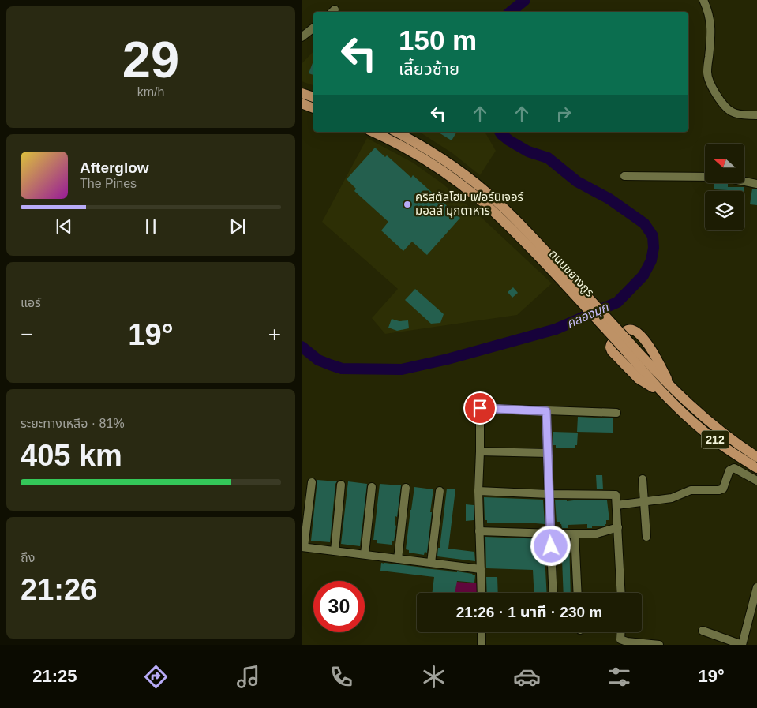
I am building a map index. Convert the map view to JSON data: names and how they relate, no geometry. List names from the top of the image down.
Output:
{
  "streets": {
    "main road": ["ถนนชยางกูร", "212"]
  },
  "water": ["คลองมุก"],
  "places": ["คริสตัลโฮม เฟอร์นิเจอร์ มอลล์ มุกดาหาร"],
  "north": "left",
  "page": {
    "tile": [
      ["29", "km/h"],
      "แอร์",
      ["ระยะทางเหลือ · 81%", "405 km"],
      ["ถึง", "21:26"]
    ],
    "turn": ["150 m", "เลี้ยวซ้าย"],
    "song": ["Afterglow", "The Pines"],
    "heat": ["−", "19°", "+"],
    "limit": "30",
    "trip": "21:26 · 1 นาที · 230 m",
    "tabs": ["21:25", "19°"]
  }
}
